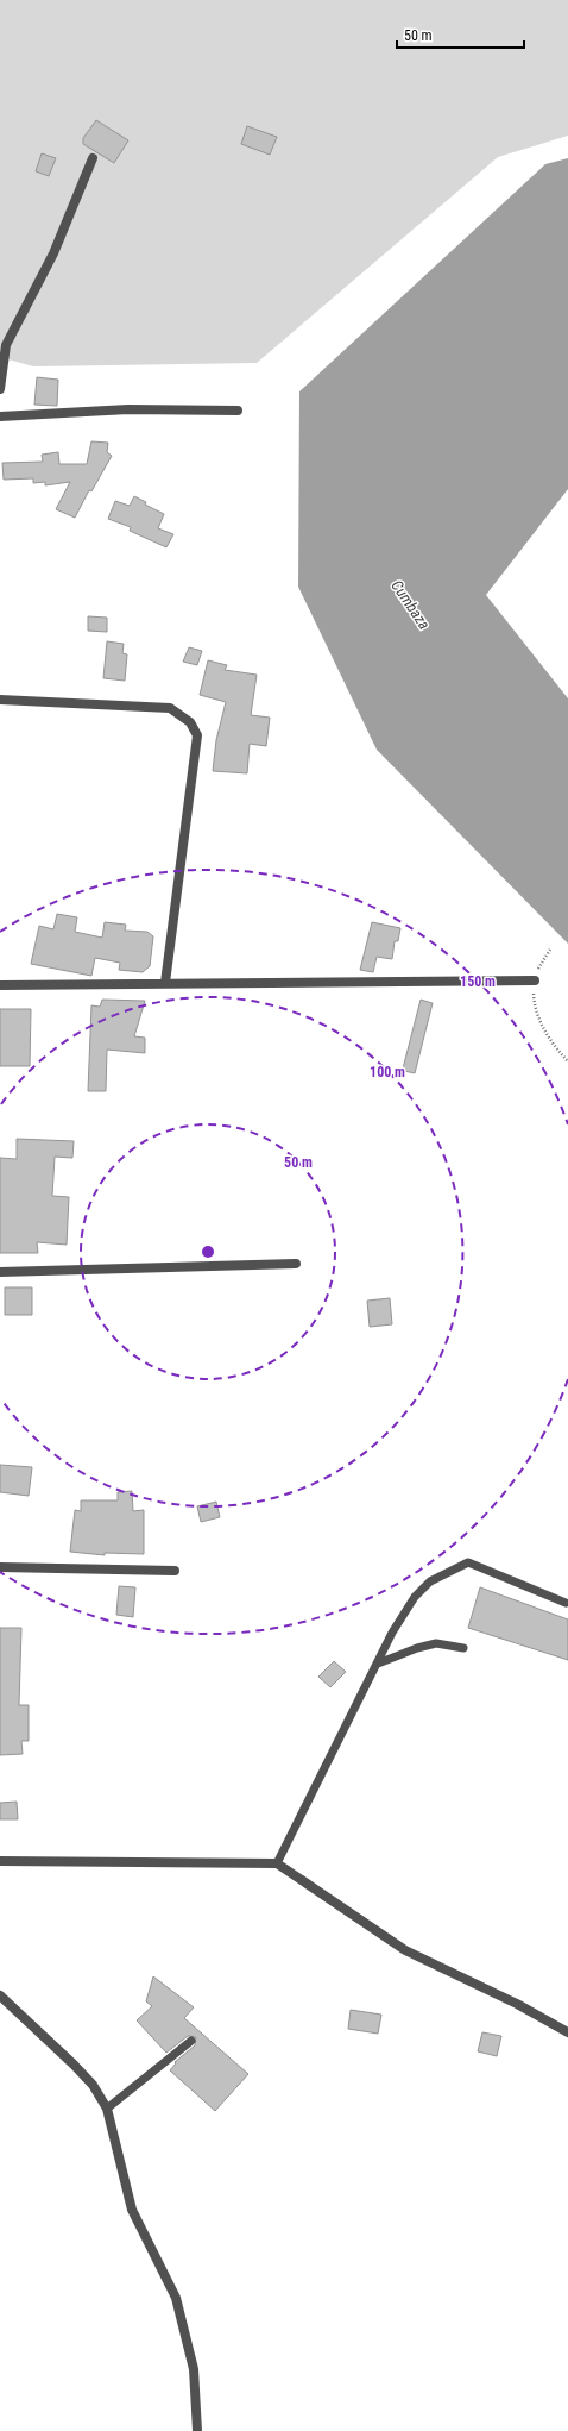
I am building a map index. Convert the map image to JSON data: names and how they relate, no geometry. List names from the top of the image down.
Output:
{
  "water": ["Cumbaza"],
  "scale_bar": "50 m",
  "rings": ["150 m", "100 m", "50 m"]
}
